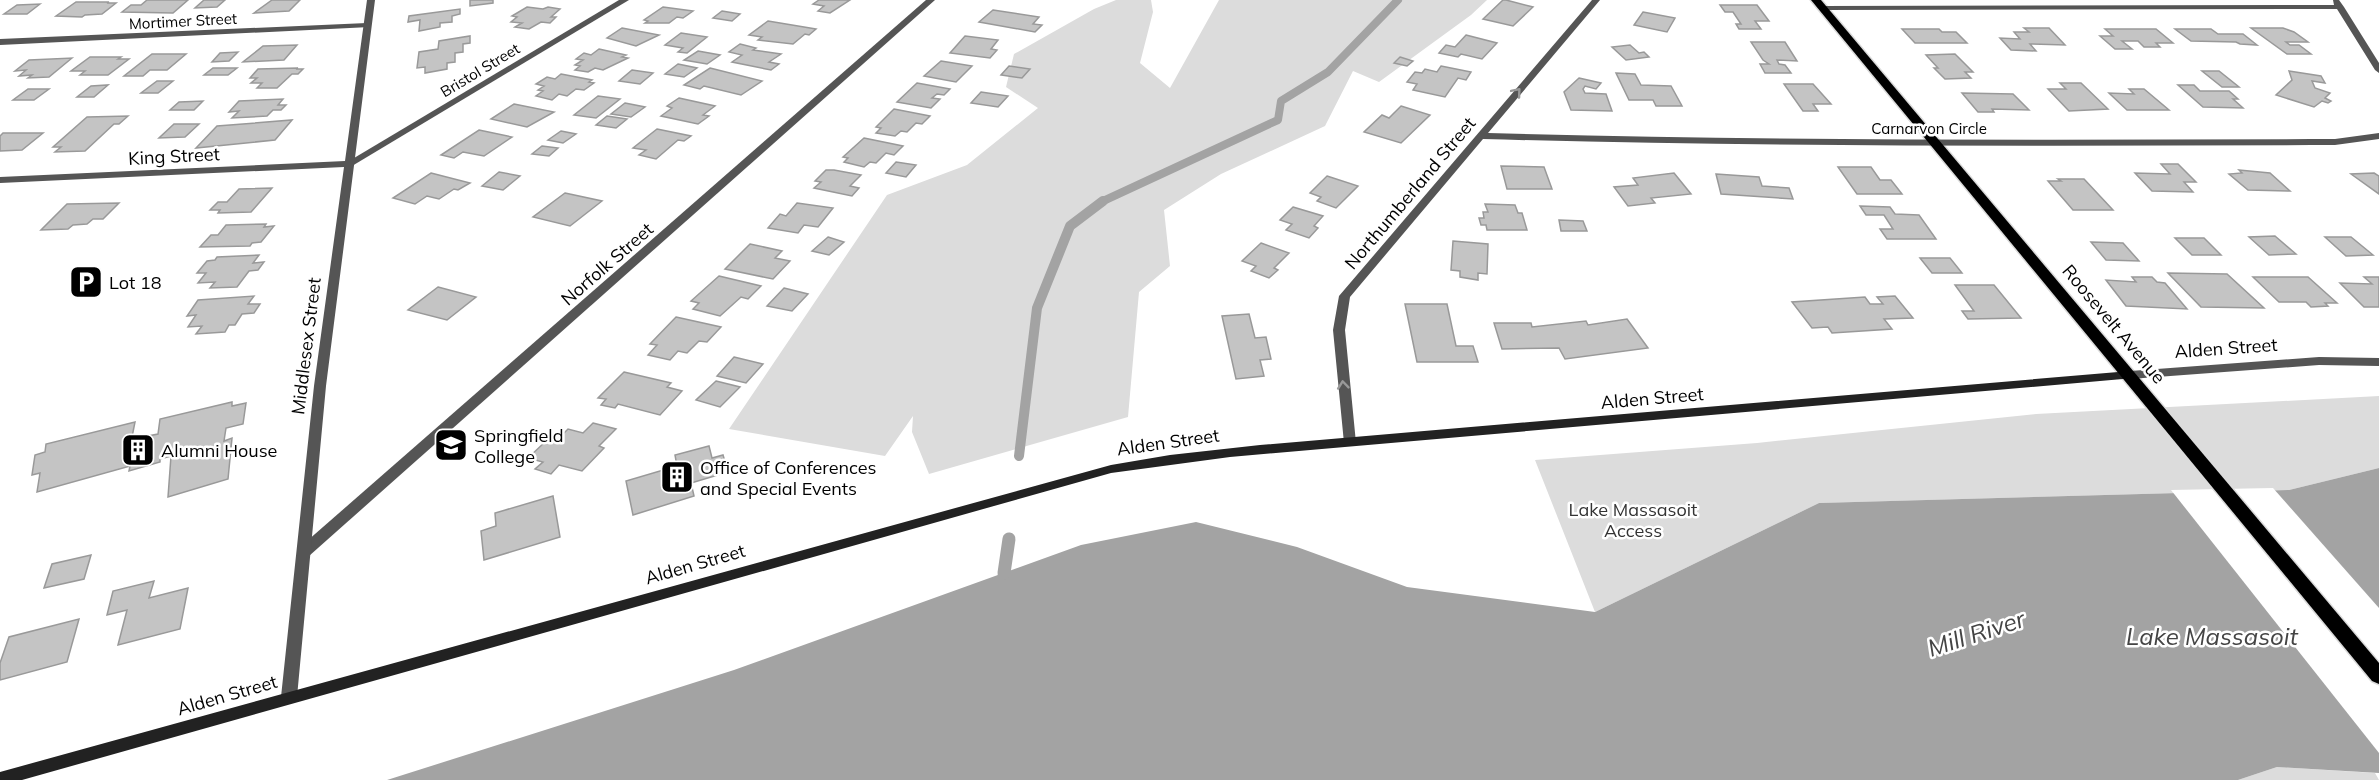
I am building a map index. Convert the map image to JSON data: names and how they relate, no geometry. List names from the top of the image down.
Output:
{
  "streets": {
    "main road": ["Roosevelt Avenue", "Alden Street"],
    "street": [
      "Mortimer Street",
      "Bristol Street",
      "Carnarvon Circle",
      "King Street",
      "Northumberland Street",
      "Norfolk Street",
      "Middlesex Street"
    ]
  },
  "crossings": [
    ["Mortimer Street", "Middlesex Street"],
    ["Bristol Street", "King Street"],
    ["Bristol Street", "Middlesex Street"],
    ["Carnarvon Circle", "Northumberland Street"],
    ["Carnarvon Circle", "Roosevelt Avenue"],
    ["King Street", "Middlesex Street"],
    ["Northumberland Street", "Alden Street"],
    ["Norfolk Street", "Middlesex Street"],
    ["Roosevelt Avenue", "Alden Street"],
    ["Middlesex Street", "Alden Street"]
  ],
  "one_way": ["Northumberland Street"],
  "water": ["Mill River", "Lake Massasoit"],
  "parks": ["Lake Massasoit Access"],
  "places": {
    "parking": ["Lot 18"],
    "school or university": ["Springfield College"],
    "building": ["Alumni House", "Office of Conferences and Special Events"]
  }
}
